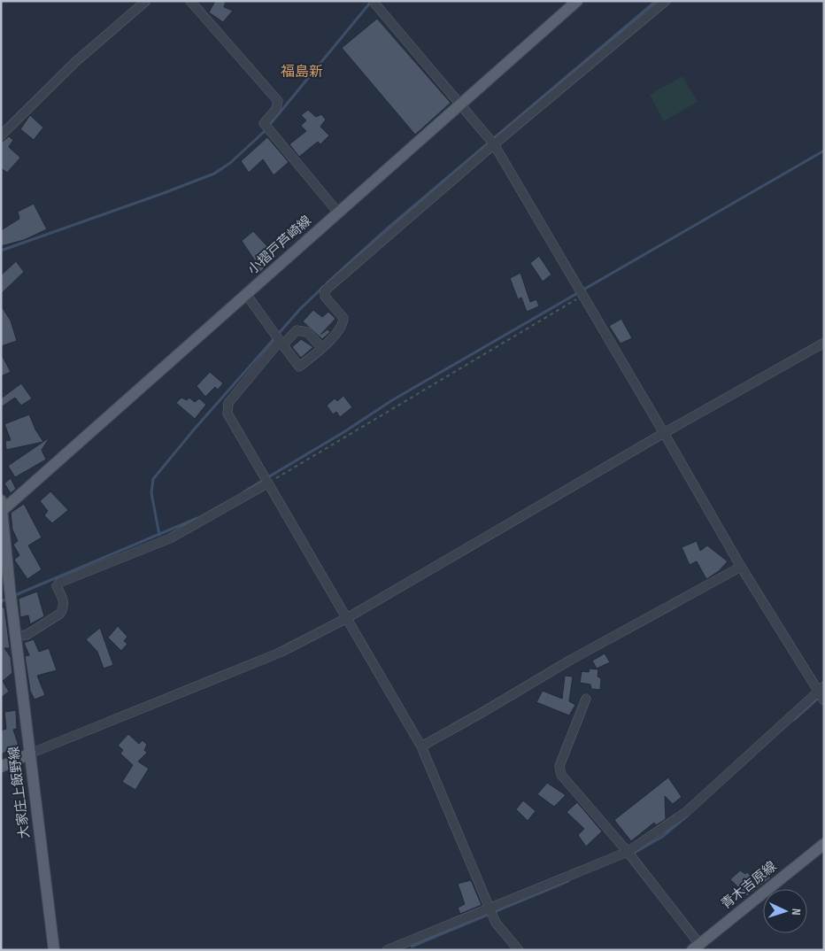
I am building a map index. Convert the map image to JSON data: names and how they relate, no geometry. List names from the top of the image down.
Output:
{
  "streets": {
    "main road": ["小摺戸芦崎線", "大家庄上飯野線", "青木吉原線"]
  },
  "crossings": [
    ["小摺戸芦崎線", "大家庄上飯野線"]
  ],
  "districts": ["福島新"],
  "north": "right"
}
